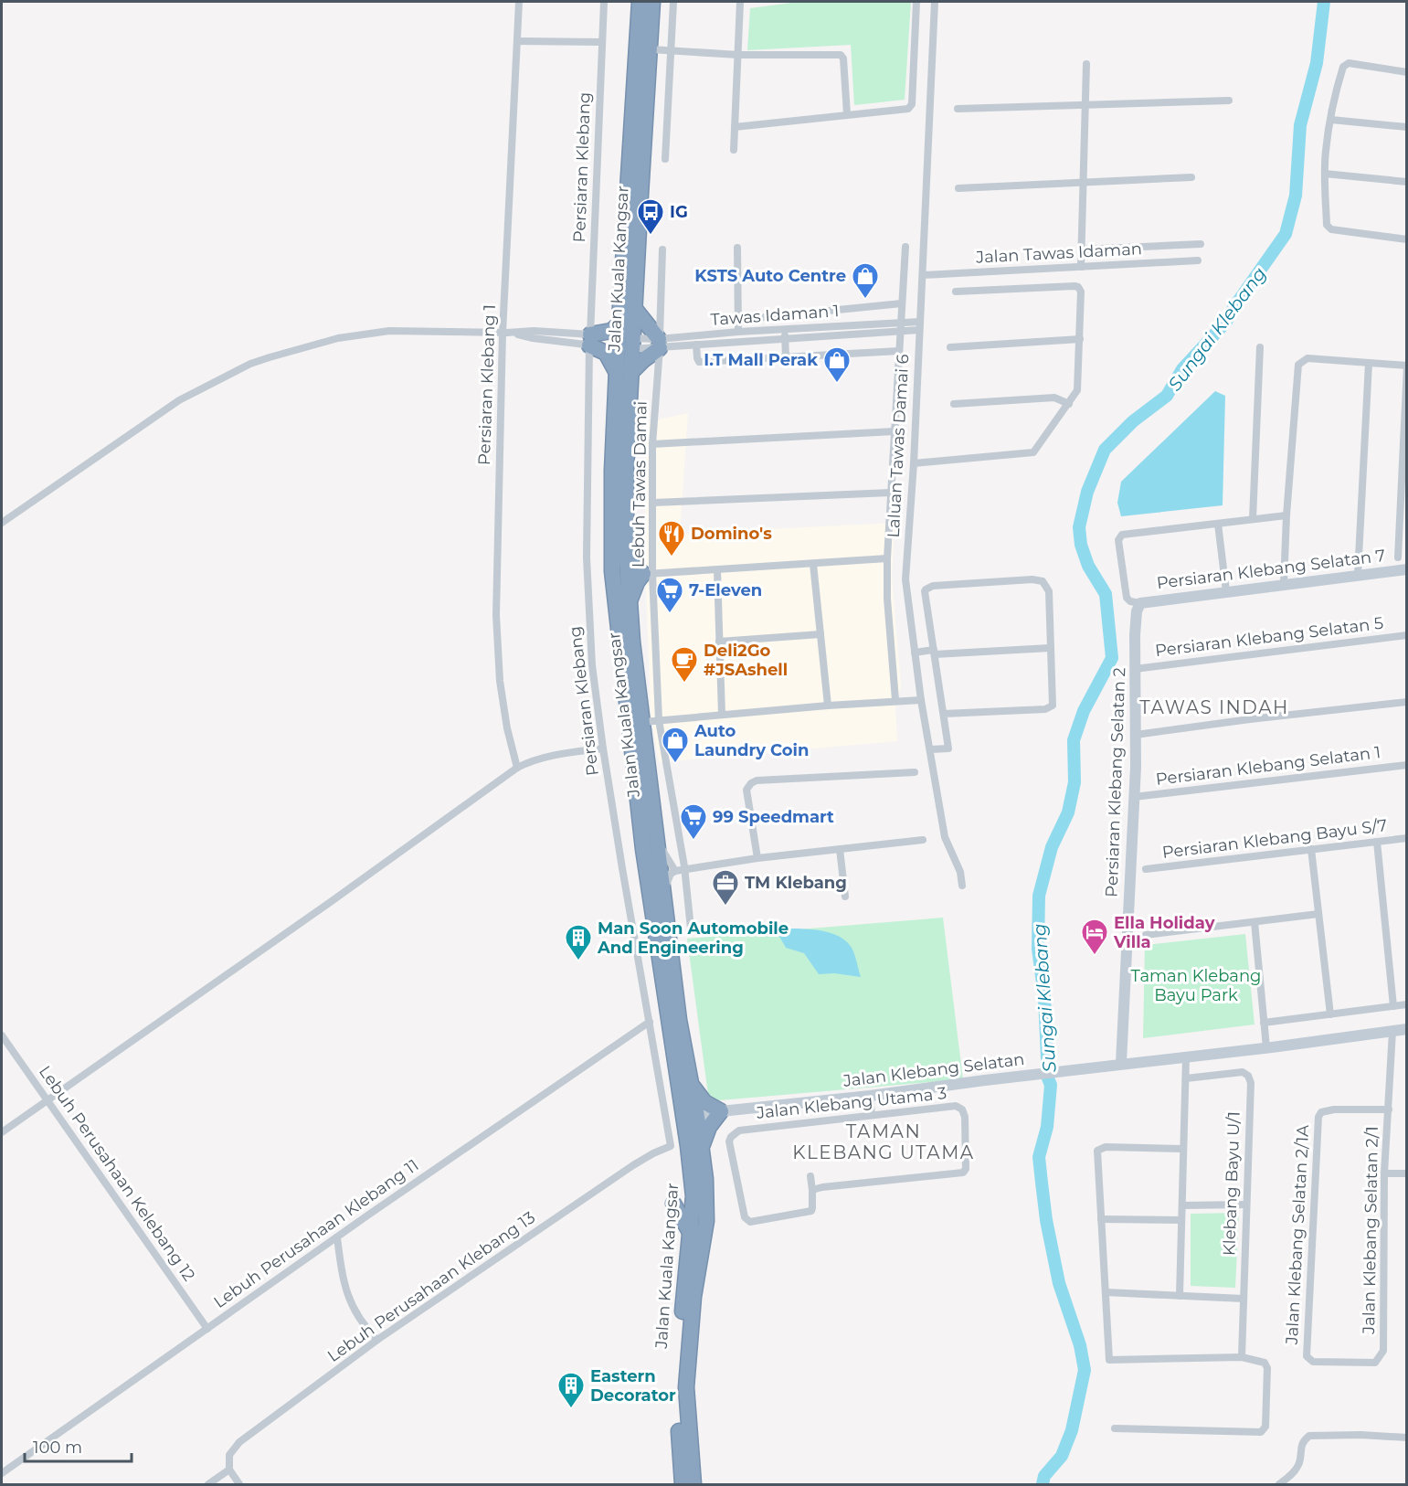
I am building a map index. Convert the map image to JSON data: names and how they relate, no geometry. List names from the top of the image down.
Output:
{
  "streets": {
    "highway": ["Jalan Kuala Kangsar"],
    "street": [
      "Persiaran Klebang",
      "Jalan Tawas Idaman",
      "Tawas Idaman 1",
      "Persiaran Klebang 1",
      "Laluan Tawas Damai 6",
      "Lebuh Tawas Damai",
      "Persiaran Klebang Selatan 7",
      "Persiaran Klebang Selatan 5",
      "Persiaran Klebang Selatan 1",
      "Persiaran Klebang Selatan 2",
      "Persiaran Klebang Bayu S/7",
      "Jalan Klebang Selatan",
      "Jalan Klebang Utama 3",
      "Lebuh Perusahaan Kelebang 12",
      "Klebang Bayu U/1",
      "Jalan Klebang Selatan 2/1",
      "Lebuh Perusahaan Klebang 11",
      "Jalan Klebang Selatan 2/1A",
      "Lebuh Perusahaan Klebang 13"
    ]
  },
  "crossings": [
    ["Persiaran Klebang", "Tawas Idaman 1"],
    ["Persiaran Klebang", "Lebuh Perusahaan Klebang 11"],
    ["Persiaran Klebang", "Lebuh Perusahaan Klebang 13"],
    ["Jalan Tawas Idaman", "Laluan Tawas Damai 6"],
    ["Jalan Kuala Kangsar", "Tawas Idaman 1"],
    ["Jalan Kuala Kangsar", "Jalan Klebang Selatan"],
    ["Tawas Idaman 1", "Persiaran Klebang 1"],
    ["Tawas Idaman 1", "Laluan Tawas Damai 6"],
    ["Tawas Idaman 1", "Lebuh Tawas Damai"],
    ["Persiaran Klebang Selatan 7", "Persiaran Klebang Selatan 2"],
    ["Persiaran Klebang Selatan 5", "Persiaran Klebang Selatan 2"],
    ["Persiaran Klebang Selatan 1", "Persiaran Klebang Selatan 2"],
    ["Persiaran Klebang Selatan 2", "Jalan Klebang Selatan"],
    ["Jalan Klebang Selatan", "Jalan Klebang Selatan 2/1"],
    ["Lebuh Perusahaan Kelebang 12", "Lebuh Perusahaan Klebang 11"],
    ["Jalan Klebang Selatan 2/1", "Jalan Klebang Selatan 2/1A"]
  ],
  "districts": ["TAWAS INDAH", "TAMAN KLEBANG UTAMA"],
  "water": ["Sungai Klebang"],
  "parks": ["Taman Klebang Bayu Park"],
  "places": {
    "bus stop": ["IG"],
    "shop": ["KSTS Auto Centre", "I.T Mall Perak", "Auto Laundry Coin"],
    "restaurant": ["Domino's"],
    "supermarket": ["7-Eleven", "99 Speedmart"],
    "cafe": ["Deli2Go #JSAshell"],
    "office": ["TM Klebang"],
    "hotel": ["Ella Holiday Villa"],
    "building": ["Man Soon Automobile And Engineering", "Eastern Decorator"]
  },
  "scale_bar": "100 m"
}
